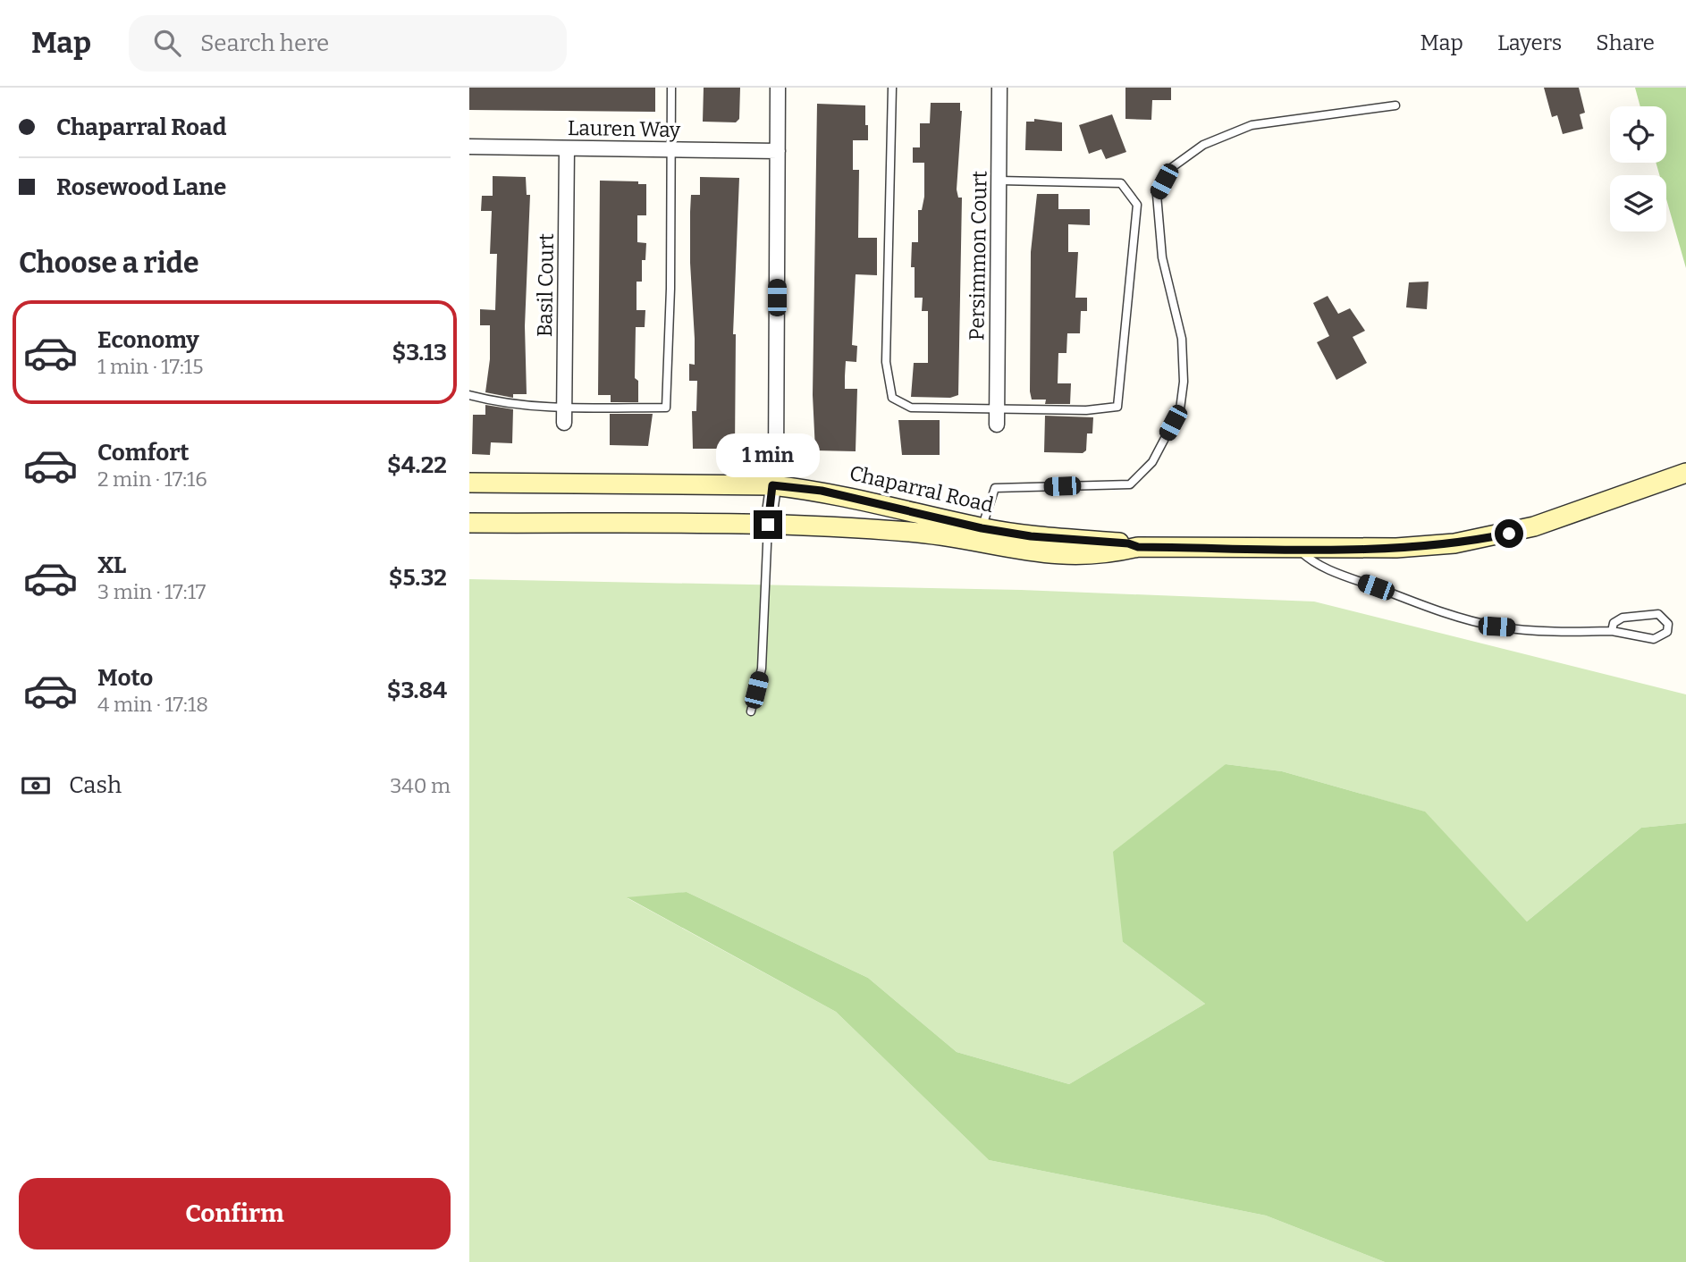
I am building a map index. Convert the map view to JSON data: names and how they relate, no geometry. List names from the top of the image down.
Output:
{
  "streets": {
    "main road": ["Chaparral Road"],
    "street": ["Lauren Way", "Persimmon Court", "Basil Court"]
  },
  "crossings": [
    ["Lauren Way", "Basil Court"]
  ],
  "page": {
    "header": "Map",
    "search": "Search here",
    "nav": ["Map", "Layers", "Share"],
    "banner": ["Chaparral Road", "Rosewood Lane"],
    "heading": "Choose a ride",
    "list": [
      {
        "name": "Economy",
        "note": "1 min · 17:15",
        "value": "$3.13"
      },
      {
        "name": "Comfort",
        "note": "2 min · 17:16",
        "value": "$4.22"
      },
      {
        "name": "XL",
        "note": "3 min · 17:17",
        "value": "$5.32"
      },
      {
        "name": "Moto",
        "note": "4 min · 17:18",
        "value": "$3.84"
      }
    ],
    "bubble": "1 min",
    "pay": ["Cash", "340 m"],
    "buttons": "Confirm"
  }
}
